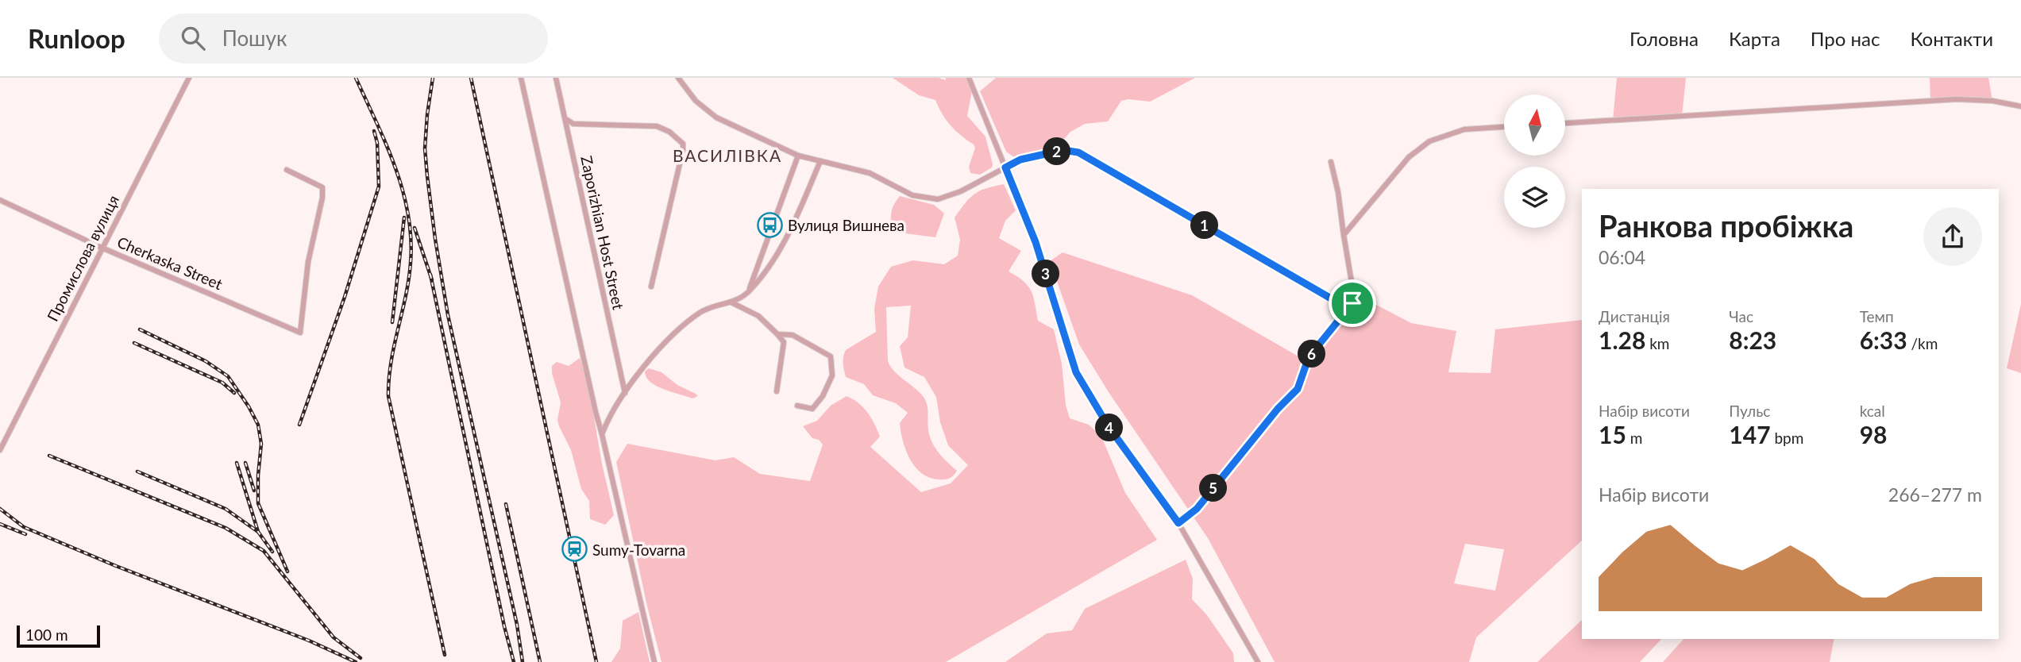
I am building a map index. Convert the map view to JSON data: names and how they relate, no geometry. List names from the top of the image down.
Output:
{
  "streets": {
    "street": ["Zaporizhian Host Street", "Промислова вулиця", "Cherkaska Street"]
  },
  "crossings": [
    ["Промислова вулиця", "Cherkaska Street"]
  ],
  "districts": ["ВАСИЛІВКА"],
  "places": {
    "bus stop": ["Вулиця Вишнева"],
    "station": ["Sumy-Tovarna"]
  },
  "scale_bar": "100 m",
  "north": "top",
  "page": {
    "header": "Runloop",
    "search": "Пошук",
    "nav": [
      "Головна",
      "Карта",
      "Про нас",
      "Контакти"
    ],
    "pins": [
      "2",
      "1",
      "3",
      "6",
      "4",
      "5"
    ],
    "heading": ["Ранкова пробіжка", "06:04"],
    "stats": [
      ["Дистанція", "1.28 km"],
      ["Час", "8:23"],
      ["Темп", "6:33 /km"],
      ["Набір висоти", "15 m"],
      ["Пульс", "147 bpm"],
      ["kcal", "98"]
    ],
    "chart": ["Набір висоти", "266–277 m"],
    "scale": "100 m"
  }
}
